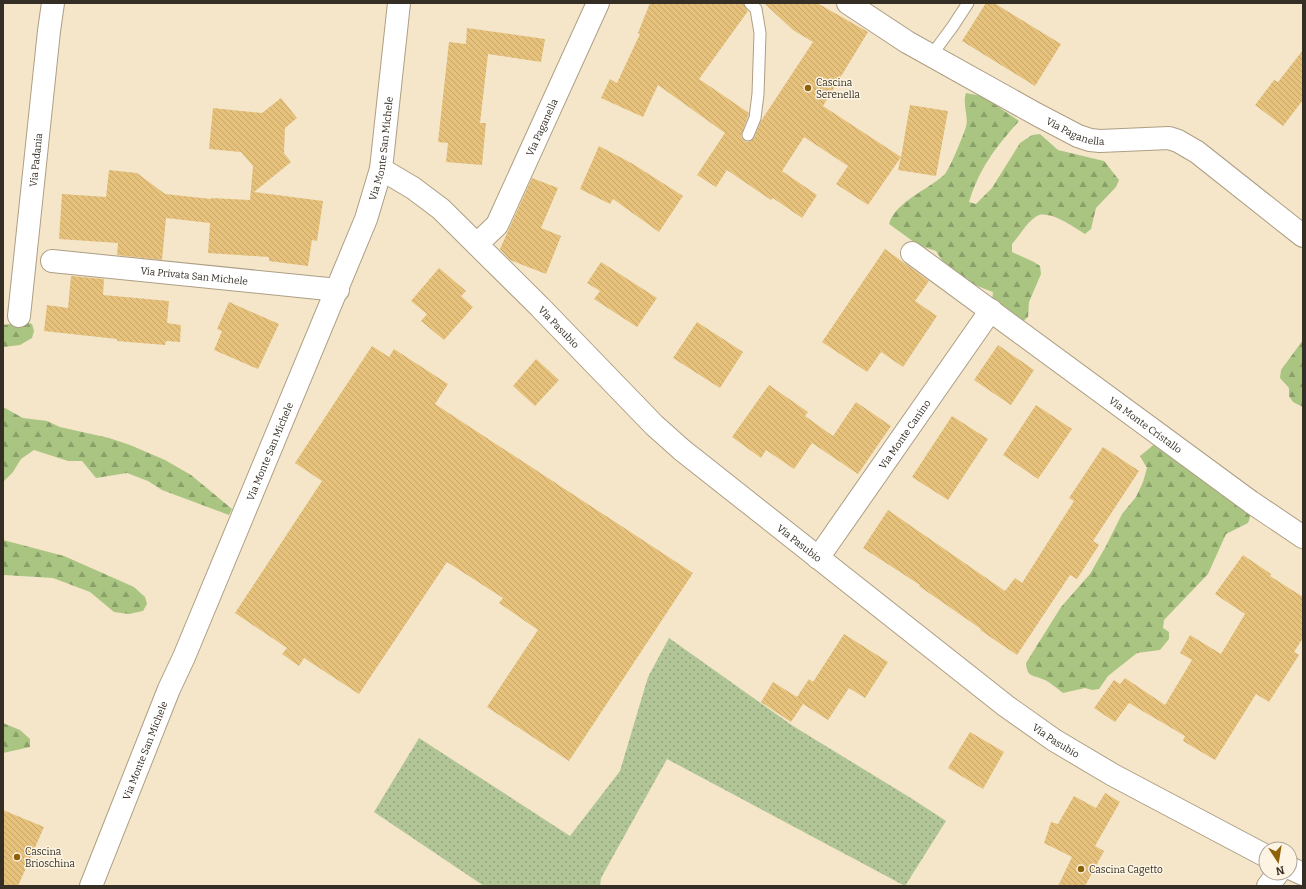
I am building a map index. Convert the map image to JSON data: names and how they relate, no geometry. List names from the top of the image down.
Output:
{
  "streets": {
    "street": [
      "Via Paganella",
      "Via Monte San Michele",
      "Via Padania",
      "Via Privata San Michele",
      "Via Pasubio",
      "Via Monte Cristallo",
      "Via Monte Canino"
    ]
  },
  "crossings": [
    ["Via Paganella", "Via Pasubio"],
    ["Via Monte San Michele", "Via Privata San Michele"],
    ["Via Monte San Michele", "Via Pasubio"],
    ["Via Pasubio", "Via Monte Canino"],
    ["Via Monte Cristallo", "Via Monte Canino"]
  ],
  "places": ["Cascina Serenella", "Cascina Brioschina", "Cascina Cagetto"],
  "north": "bottom"
}
